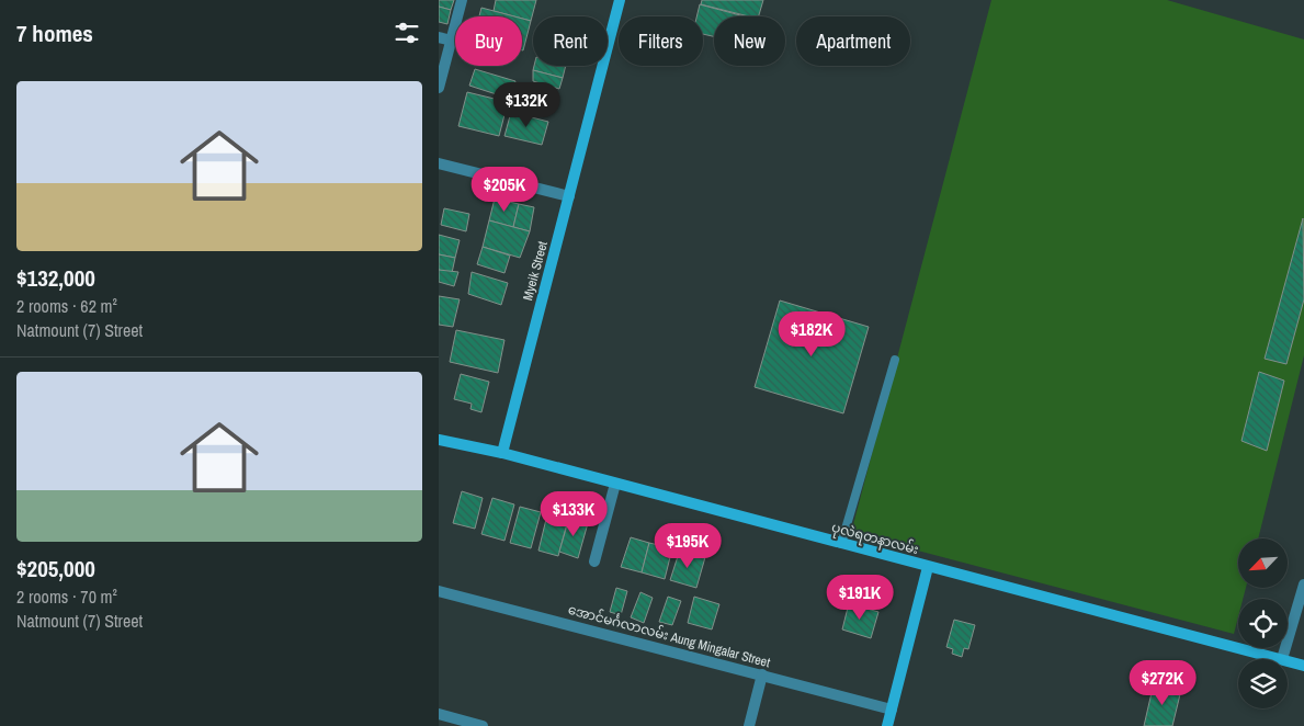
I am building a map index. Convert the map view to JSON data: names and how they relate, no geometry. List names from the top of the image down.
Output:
{
  "streets": {
    "street": ["Myeik Street", "ပုလဲရတနာလမ်း", "အောင်မင်္ဂလာလမ်း Aung Mingalar Street"]
  },
  "crossings": [
    ["Myeik Street", "ပုလဲရတနာလမ်း"]
  ],
  "north": "bottom left",
  "page": {
    "heading": "7 homes",
    "chip": [
      "Buy",
      "Rent",
      "Filters",
      "New",
      "Apartment"
    ],
    "list": [
      {
        "name": "$132,000",
        "note": "2 rooms · 62 m² · Natmount (7) Street"
      },
      {
        "name": "$205,000",
        "note": "2 rooms · 70 m² · Natmount (7) Street"
      }
    ],
    "price": [
      "$132K",
      "$205K",
      "$182K",
      "$133K",
      "$195K",
      "$191K",
      "$272K"
    ]
  }
}
